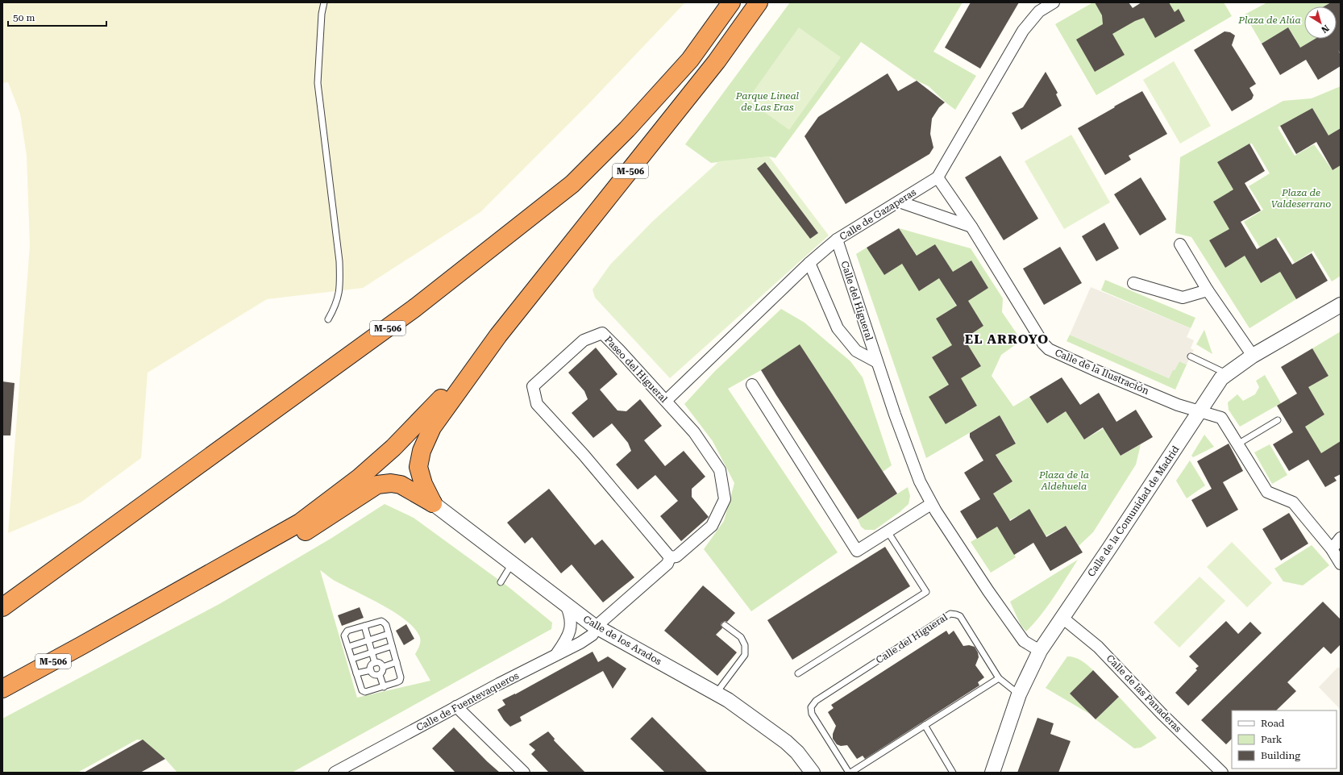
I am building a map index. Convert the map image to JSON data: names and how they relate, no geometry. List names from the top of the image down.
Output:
{
  "streets": {
    "highway": ["M-506"],
    "street": [
      "Calle de Gazaperas",
      "Calle del Higueral",
      "Paseo del Higueral",
      "Calle de la Ilustración",
      "Calle de la Comunidad de Madrid",
      "Calle de los Arados",
      "Calle de las Panaderas",
      "Calle de Fuentevaqueros"
    ]
  },
  "crossings": [
    ["Calle de Gazaperas", "Calle del Higueral"],
    ["Calle de Gazaperas", "Paseo del Higueral"],
    ["Calle de Gazaperas", "Calle de la Ilustración"],
    ["Calle del Higueral", "Calle de la Comunidad de Madrid"],
    ["Paseo del Higueral", "Calle de los Arados"],
    ["Paseo del Higueral", "Calle de Fuentevaqueros"],
    ["Calle de la Ilustración", "Calle de la Comunidad de Madrid"],
    ["Calle de la Comunidad de Madrid", "Calle de las Panaderas"],
    ["Calle de los Arados", "Calle de Fuentevaqueros"]
  ],
  "districts": ["EL ARROYO"],
  "parks": [
    "Plaza de Alúa",
    "Parque Lineal de Las Eras",
    "Plaza de Valdeserrano",
    "Plaza de la Aldehuela"
  ],
  "legend": ["Road", "Park", "Building"],
  "scale_bar": "50 m",
  "north": "bottom right"
}
